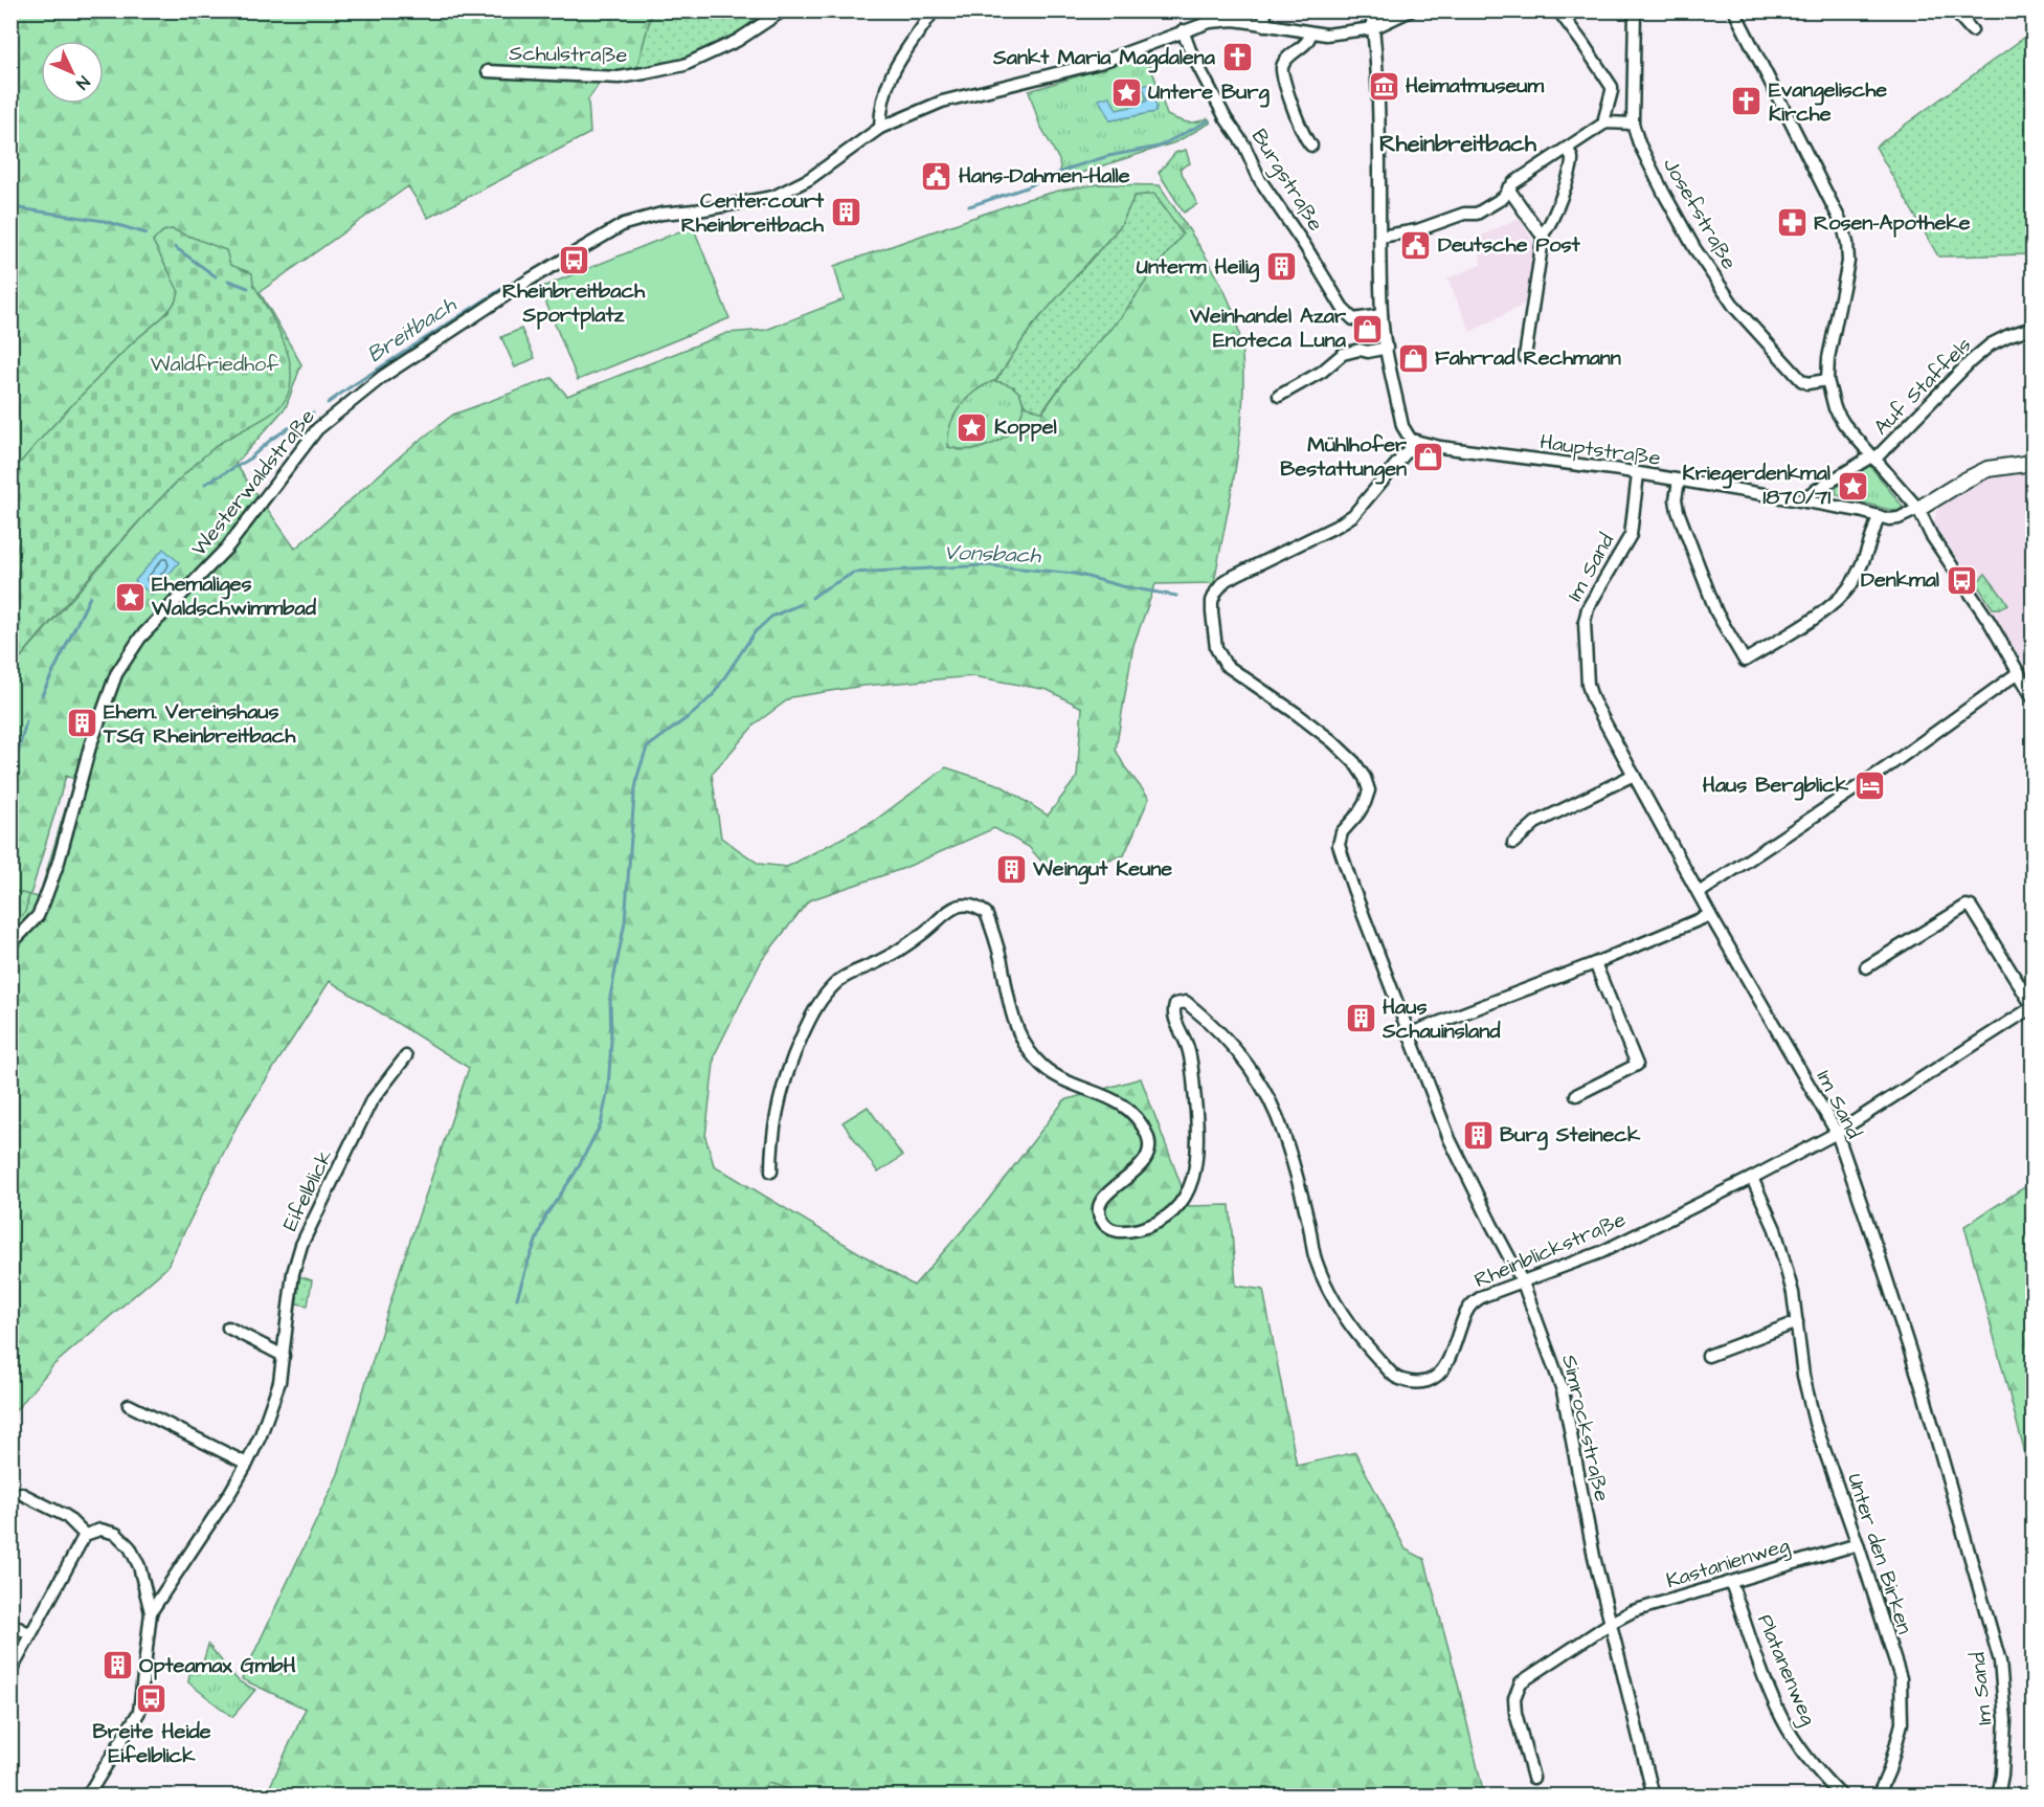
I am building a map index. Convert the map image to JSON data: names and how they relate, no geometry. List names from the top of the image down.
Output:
{
  "streets": {
    "street": [
      "Schulstraße",
      "Burgstraße",
      "Josefstraße",
      "Auf Staffels",
      "Hauptstraße",
      "Westerwaldstraße",
      "Im Sand",
      "Eifelblick",
      "Rheinblickstraße",
      "Simrockstraße",
      "Unter den Birken",
      "Kastanienweg",
      "Platanenweg"
    ]
  },
  "crossings": [
    ["Burgstraße", "Westerwaldstraße"],
    ["Auf Staffels", "Hauptstraße"],
    ["Hauptstraße", "Im Sand"],
    ["Hauptstraße", "Simrockstraße"],
    ["Im Sand", "Rheinblickstraße"],
    ["Rheinblickstraße", "Simrockstraße"],
    ["Rheinblickstraße", "Unter den Birken"],
    ["Simrockstraße", "Kastanienweg"],
    ["Unter den Birken", "Kastanienweg"],
    ["Kastanienweg", "Platanenweg"]
  ],
  "districts": ["Rheinbreitbach"],
  "water": ["Breitbach", "Vonsbach"],
  "parks": ["Waldfriedhof"],
  "places": {
    "church": ["Sankt Maria Magdalena", "Evangelische Kirche"],
    "museum": ["Heimatmuseum"],
    "place": [
      "Untere Burg",
      "Koppel",
      "Kriegerdenkmal 1870/71",
      "Ehemaliges Waldschwimmbad"
    ],
    "public building": ["Hans-Dahmen-Halle", "Deutsche Post"],
    "building": [
      "Centercourt Rheinbreitbach",
      "Unterm Heilig",
      "Ehem. Vereinshaus TSG Rheinbreitbach",
      "Weingut Keune",
      "Haus Schauinsland",
      "Burg Steineck",
      "Opteamax GmbH"
    ],
    "pharmacy": ["Rosen-Apotheke"],
    "bus stop": ["Rheinbreitbach Sportplatz", "Denkmal", "Breite Heide Eifelblick"],
    "shop": ["Weinhandel Azar Enoteca Luna", "Fahrrad Rechmann", "Mühlhofer Bestattungen"],
    "hotel": ["Haus Bergblick"]
  },
  "north": "bottom right"
}
